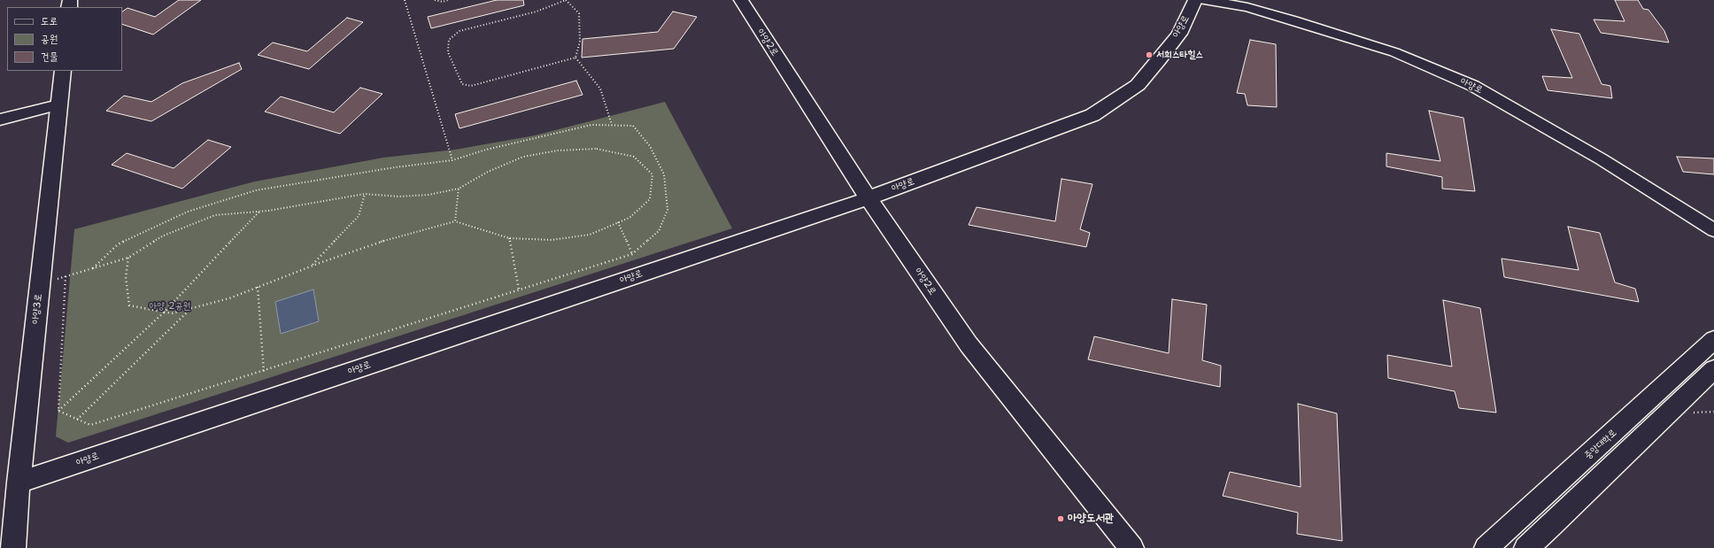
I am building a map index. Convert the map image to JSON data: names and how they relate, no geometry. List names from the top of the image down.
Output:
{
  "streets": {
    "street": [
      "아양로",
      "아양2로",
      "아양3로",
      "중앙대학로"
    ]
  },
  "crossings": [
    ["아양로", "아양2로"],
    ["아양로", "아양3로"]
  ],
  "parks": ["아양 2공원"],
  "places": ["서희스타힐스", "아양도서관"],
  "legend": ["도로", "공원", "건물"]
}
